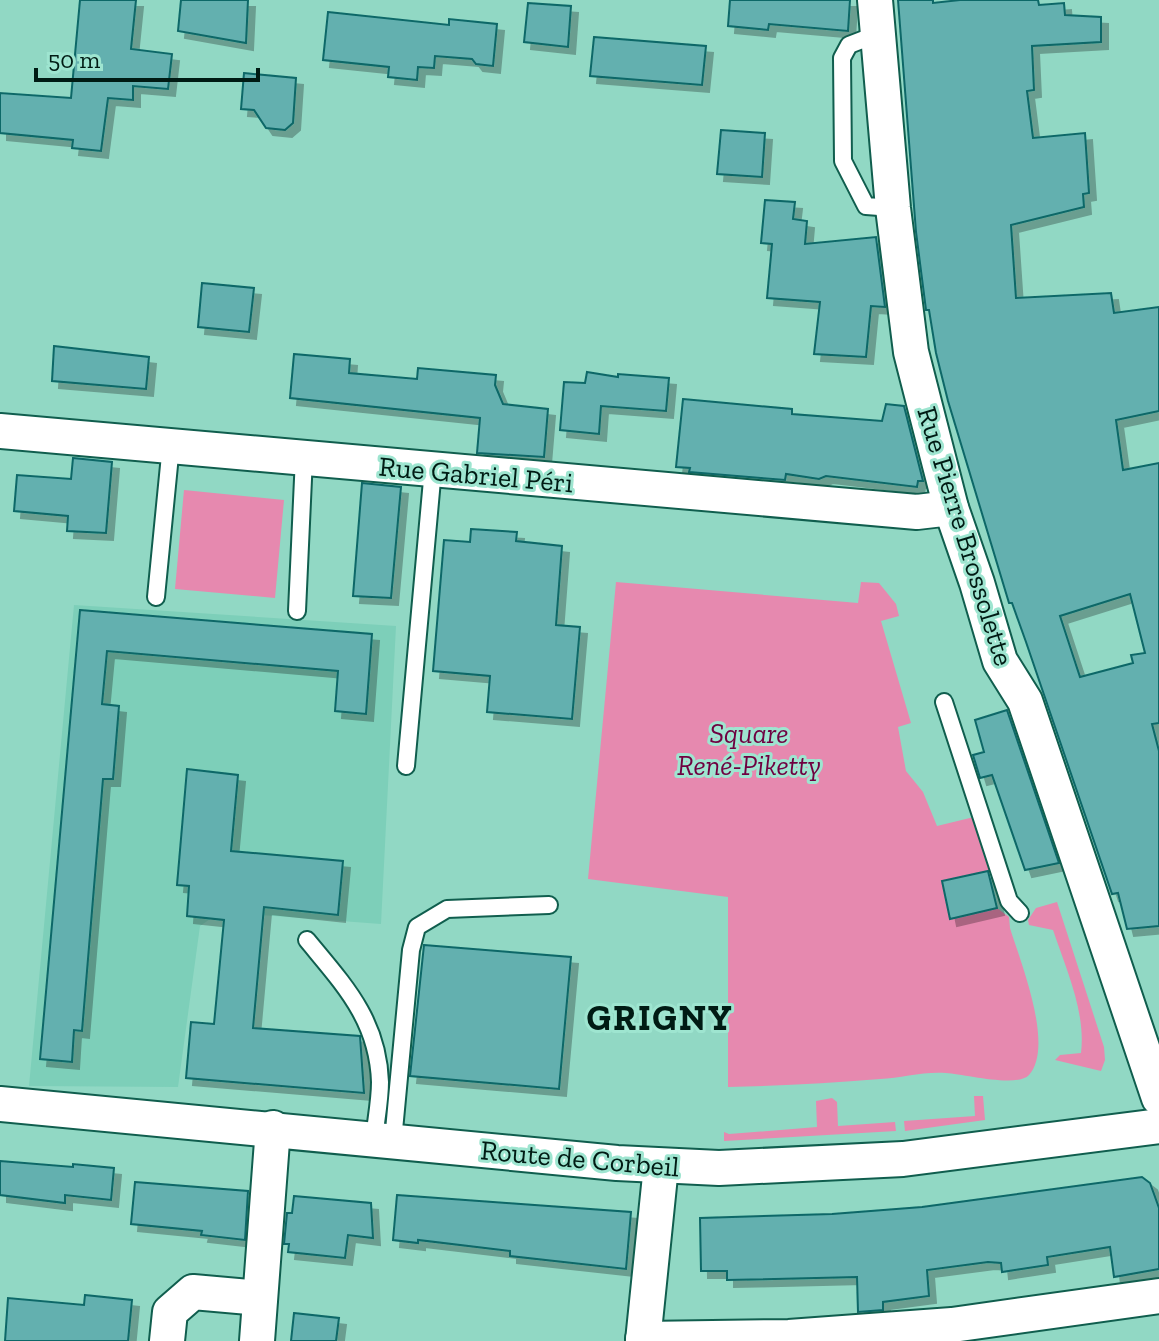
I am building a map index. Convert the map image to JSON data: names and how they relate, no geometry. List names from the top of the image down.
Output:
{
  "streets": {
    "street": ["Rue Gabriel Péri", "Rue Pierre Brossolette", "Route de Corbeil"]
  },
  "crossings": [
    ["Rue Gabriel Péri", "Rue Pierre Brossolette"]
  ],
  "districts": ["GRIGNY"],
  "parks": ["Square René-Piketty"],
  "scale_bar": "50 m"
}
